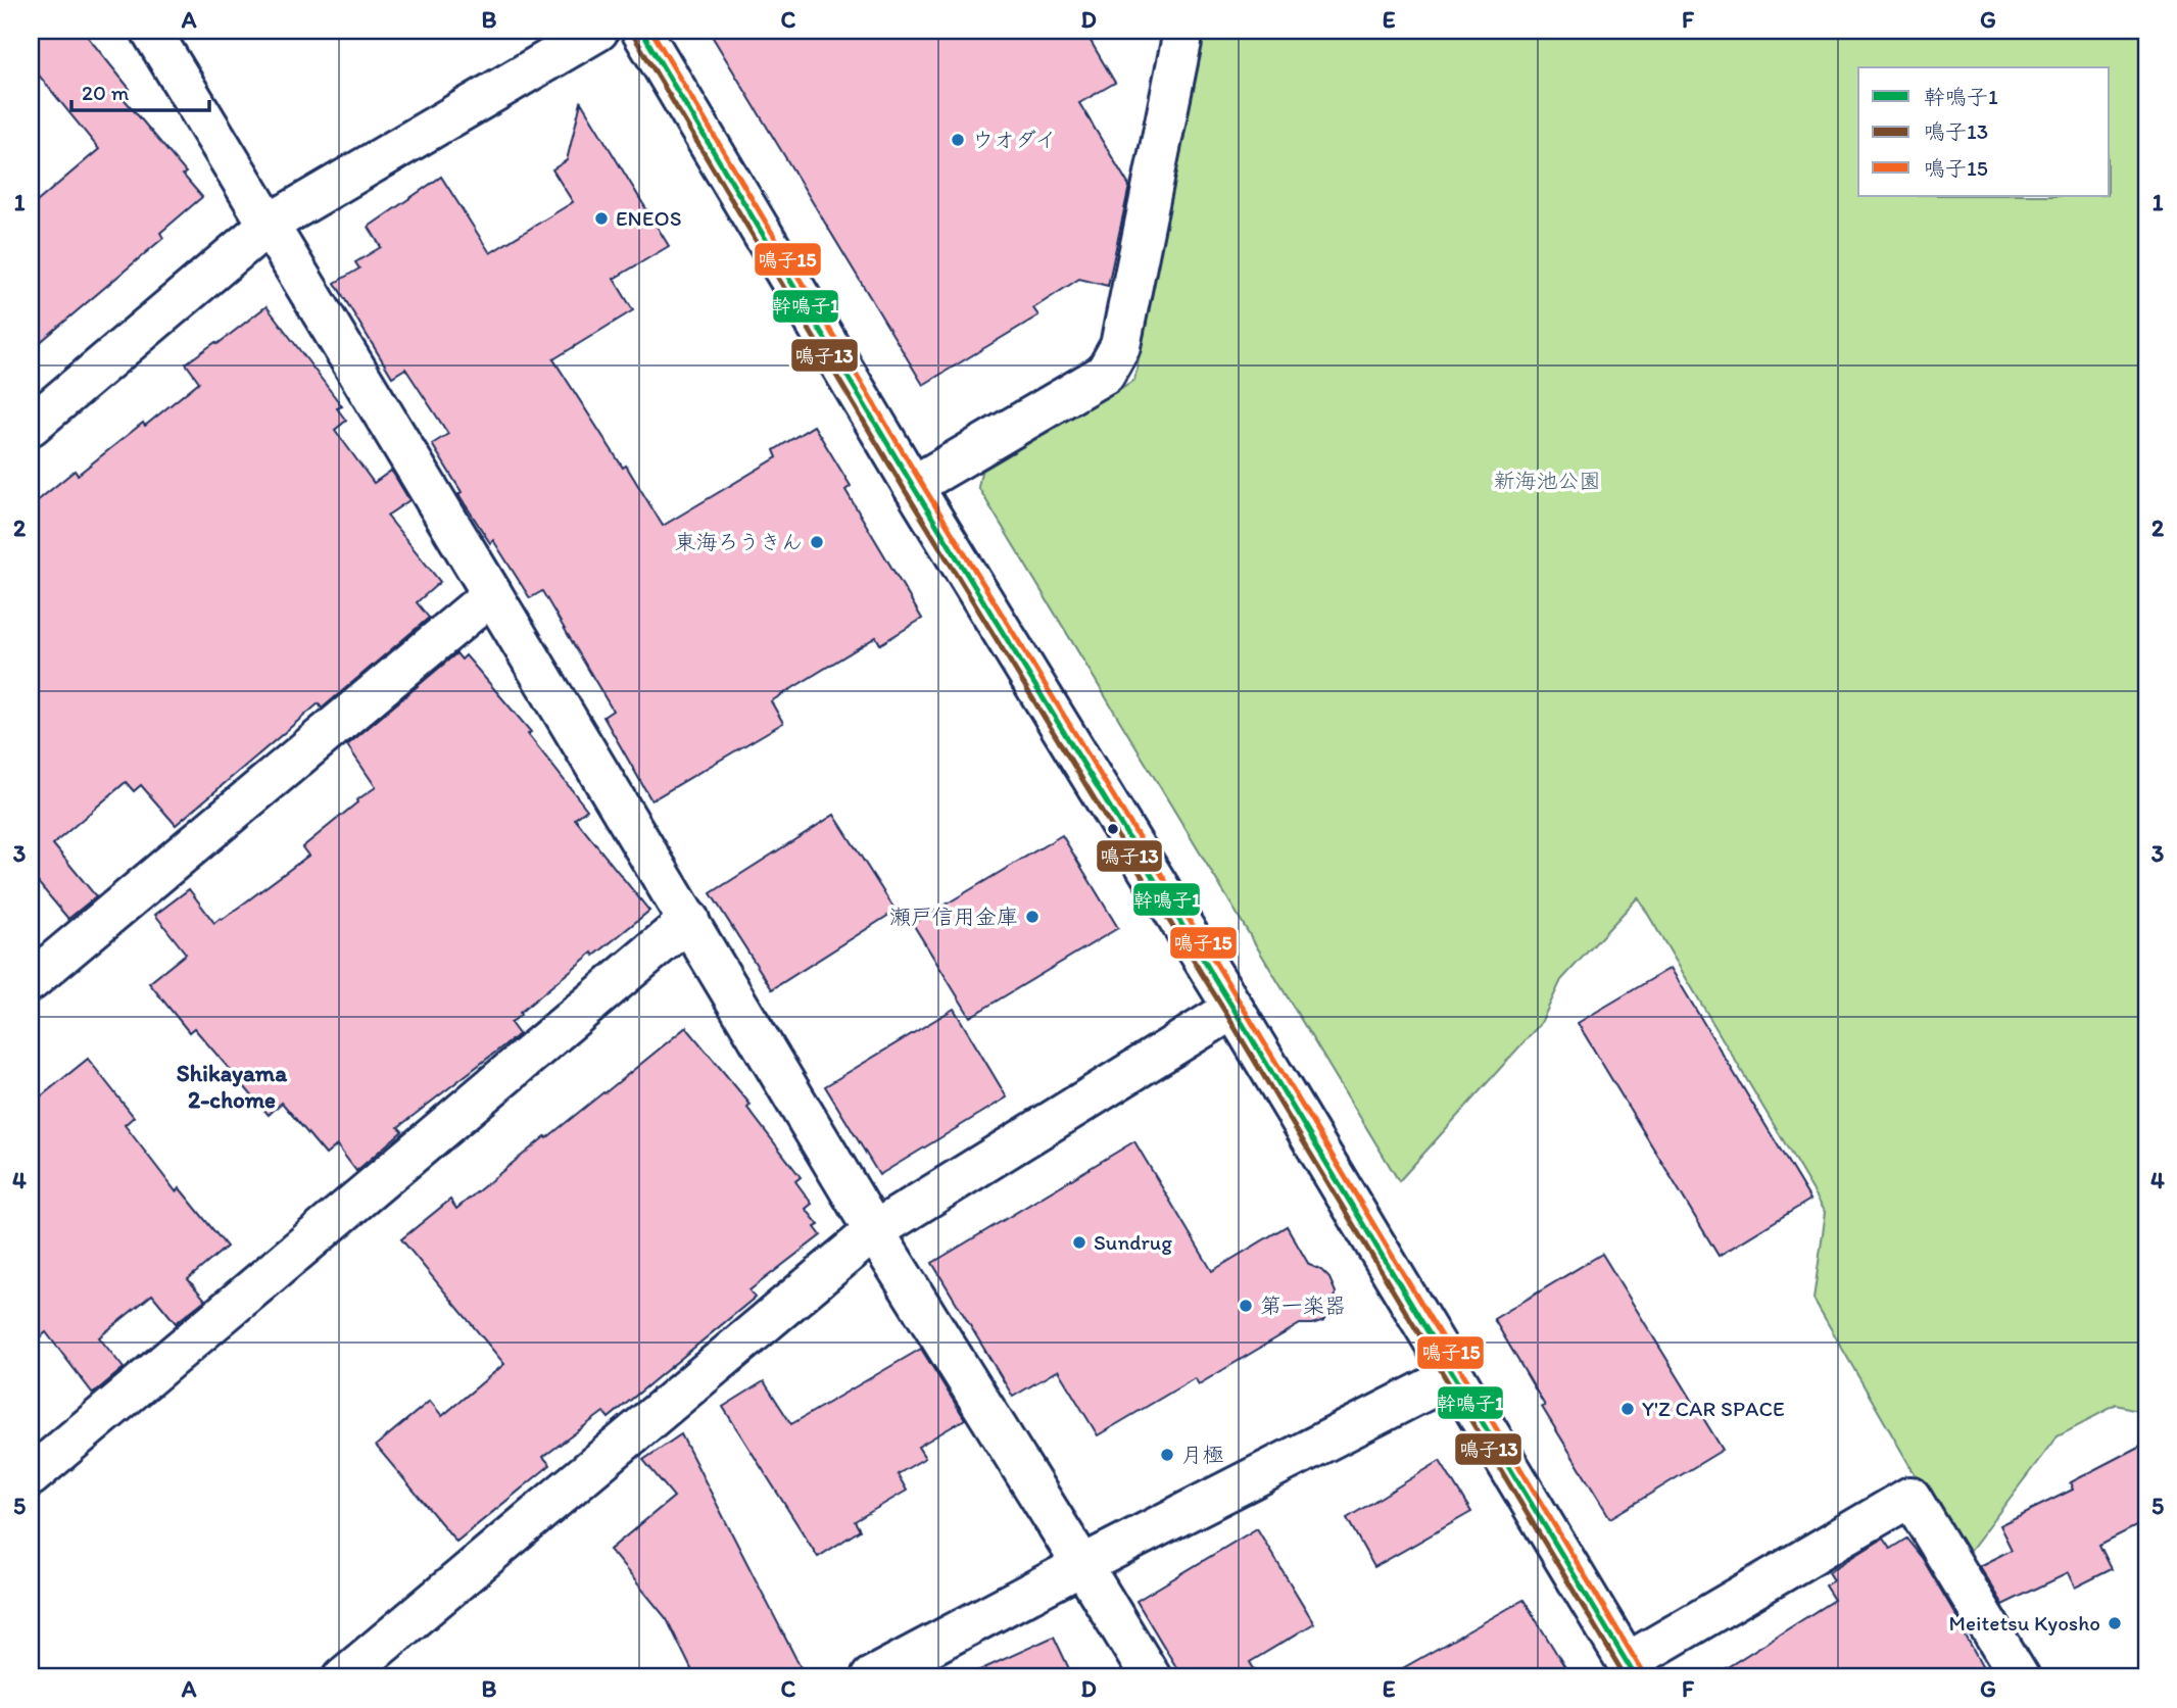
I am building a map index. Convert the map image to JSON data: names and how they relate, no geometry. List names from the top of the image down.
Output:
{
  "districts": ["Shikayama 2-chome"],
  "parks": ["新海池公園"],
  "places": [
    "ウオダイ",
    "ENEOS",
    "東海ろうきん",
    "瀬戸信用金庫",
    "Sundrug",
    "第一楽器",
    "Y'Z CAR SPACE",
    "月極",
    "Meitetsu Kyosho"
  ],
  "lines": ["transit line 幹鳴子1", "transit line 鳴子15", "transit line 鳴子13"],
  "legend": ["幹鳴子1", "鳴子13", "鳴子15"],
  "scale_bar": "20 m",
  "grid": {
    "columns": [
      "A",
      "B",
      "C",
      "D",
      "E",
      "F",
      "G"
    ],
    "rows": [
      "1",
      "2",
      "3",
      "4",
      "5"
    ]
  }
}
